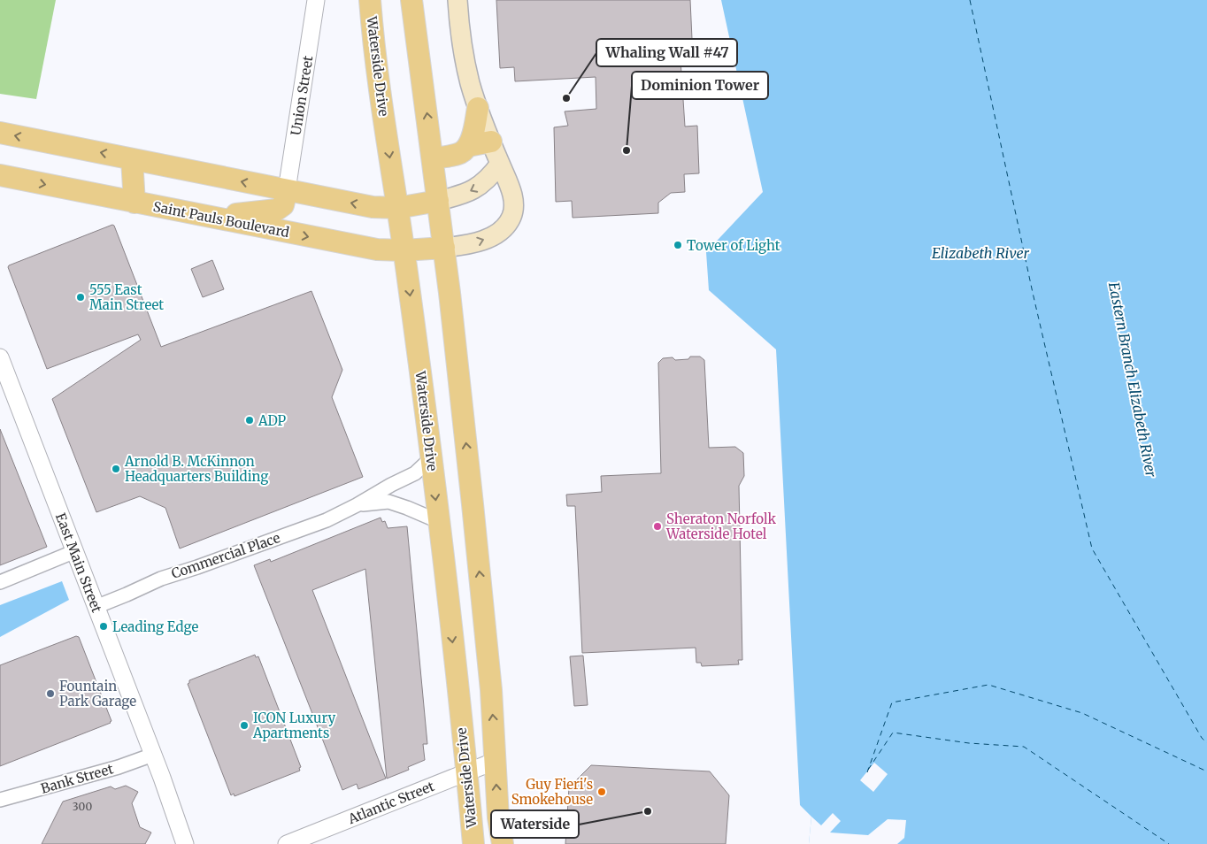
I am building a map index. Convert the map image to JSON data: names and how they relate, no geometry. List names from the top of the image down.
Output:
{
  "streets": {
    "main road": ["Waterside Drive", "Saint Pauls Boulevard"],
    "street": [
      "Union Street",
      "Commercial Place",
      "East Main Street",
      "Bank Street",
      "Atlantic Street"
    ]
  },
  "crossings": [
    ["Waterside Drive", "Saint Pauls Boulevard"],
    ["Waterside Drive", "Commercial Place"],
    ["Waterside Drive", "Atlantic Street"],
    ["Commercial Place", "East Main Street"],
    ["East Main Street", "Bank Street"]
  ],
  "water": ["Elizabeth River", "Eastern Branch Elizabeth River"],
  "places": [
    "Whaling Wall #47",
    "Dominion Tower",
    "Tower of Light",
    "555 East Main Street",
    "ADP",
    "Arnold B. McKinnon Headquarters Building",
    "Sheraton Norfolk Waterside Hotel",
    "Leading Edge",
    "Fountain Park Garage",
    "ICON Luxury Apartments",
    "Guy Fieri's Smokehouse",
    "Waterside"
  ],
  "house_numbers": ["300"]
}
